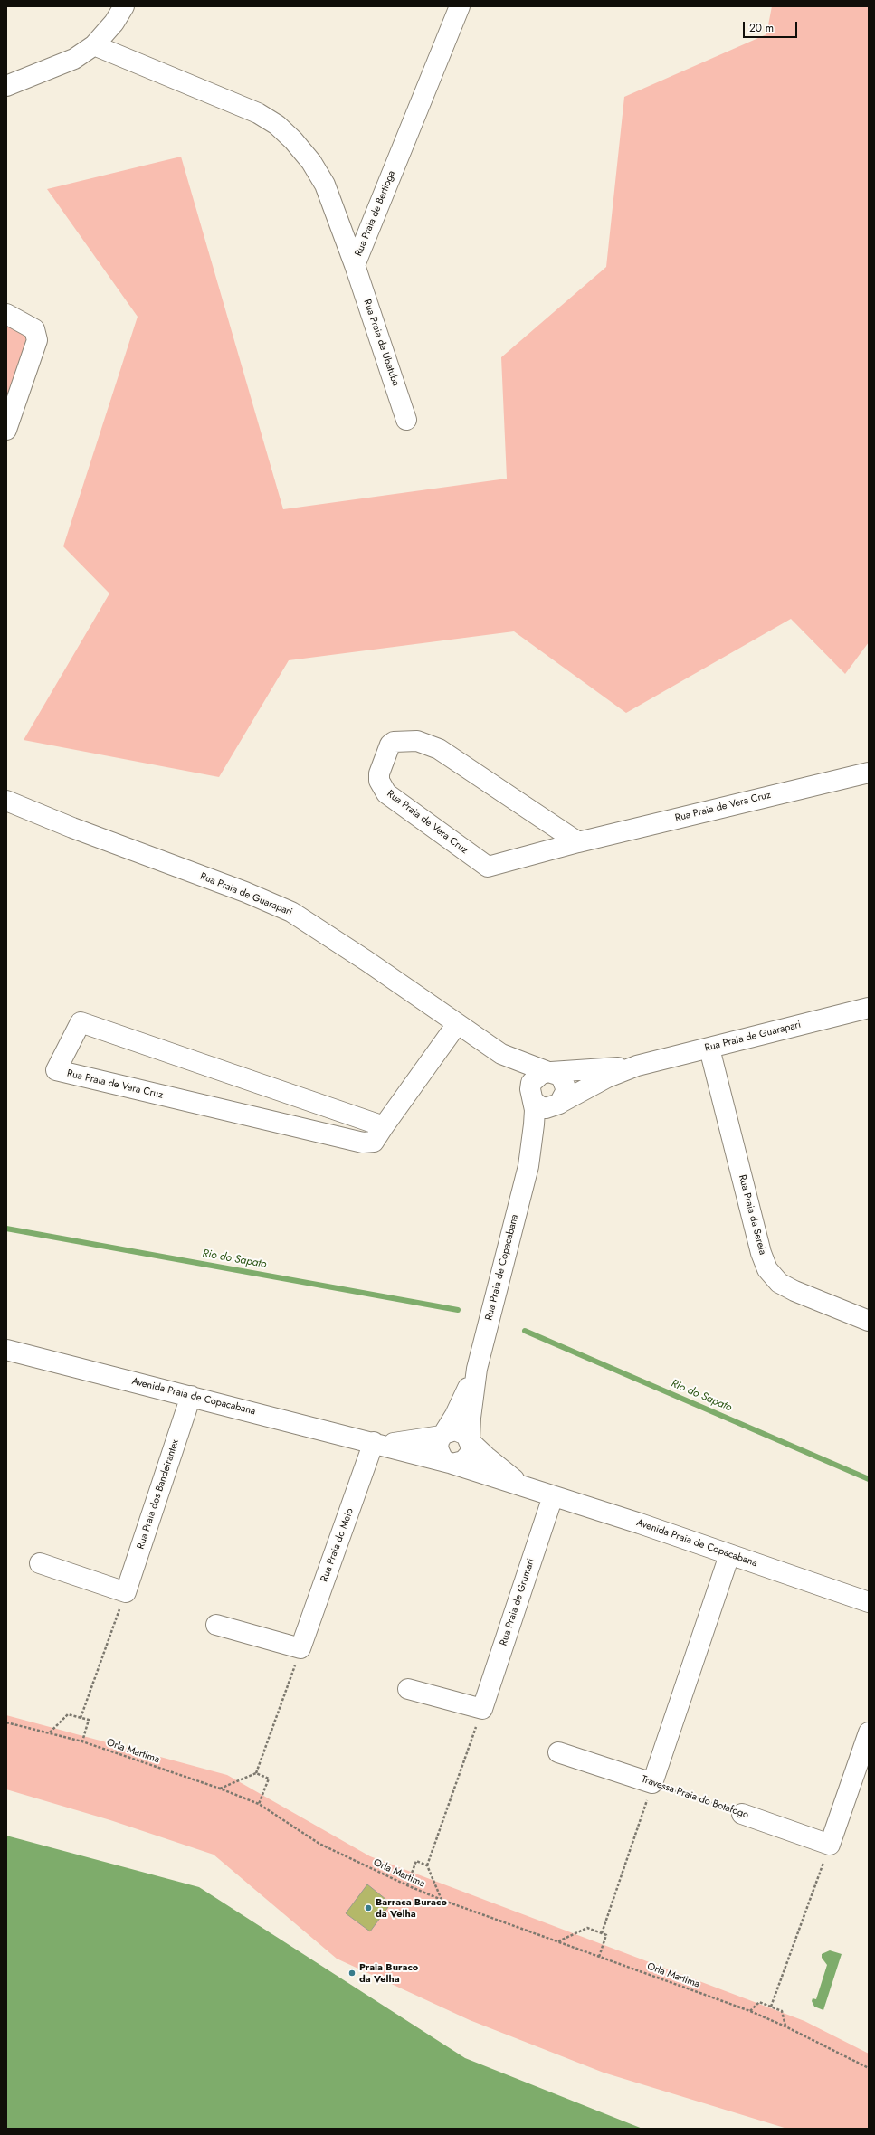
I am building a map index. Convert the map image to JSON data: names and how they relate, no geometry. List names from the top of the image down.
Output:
{
  "streets": {
    "street": [
      "Rua Praia de Bertioga",
      "Rua Praia de Ubatuba",
      "Rua Praia de Vera Cruz",
      "Rua Praia de Guarapari",
      "Rua Praia da Sereia",
      "Rua Praia de Copacabana",
      "Avenida Praia de Copacabana",
      "Rua Praia dos Bandeirantex",
      "Rua Praia do Meio",
      "Rua Praia de Grumari",
      "Travessa Praia do Botafogo"
    ],
    "path": ["Orla Martima"]
  },
  "crossings": [
    ["Rua Praia de Bertioga", "Rua Praia de Ubatuba"],
    ["Rua Praia de Vera Cruz", "Rua Praia de Guarapari"],
    ["Rua Praia de Guarapari", "Rua Praia da Sereia"],
    ["Rua Praia de Guarapari", "Rua Praia de Copacabana"],
    ["Rua Praia de Copacabana", "Avenida Praia de Copacabana"],
    ["Avenida Praia de Copacabana", "Rua Praia dos Bandeirantex"],
    ["Avenida Praia de Copacabana", "Rua Praia do Meio"],
    ["Avenida Praia de Copacabana", "Rua Praia de Grumari"]
  ],
  "water": ["Rio do Sapato"],
  "places": ["Barraca Buraco da Velha", "Praia Buraco da Velha"],
  "scale_bar": "20 m"
}
